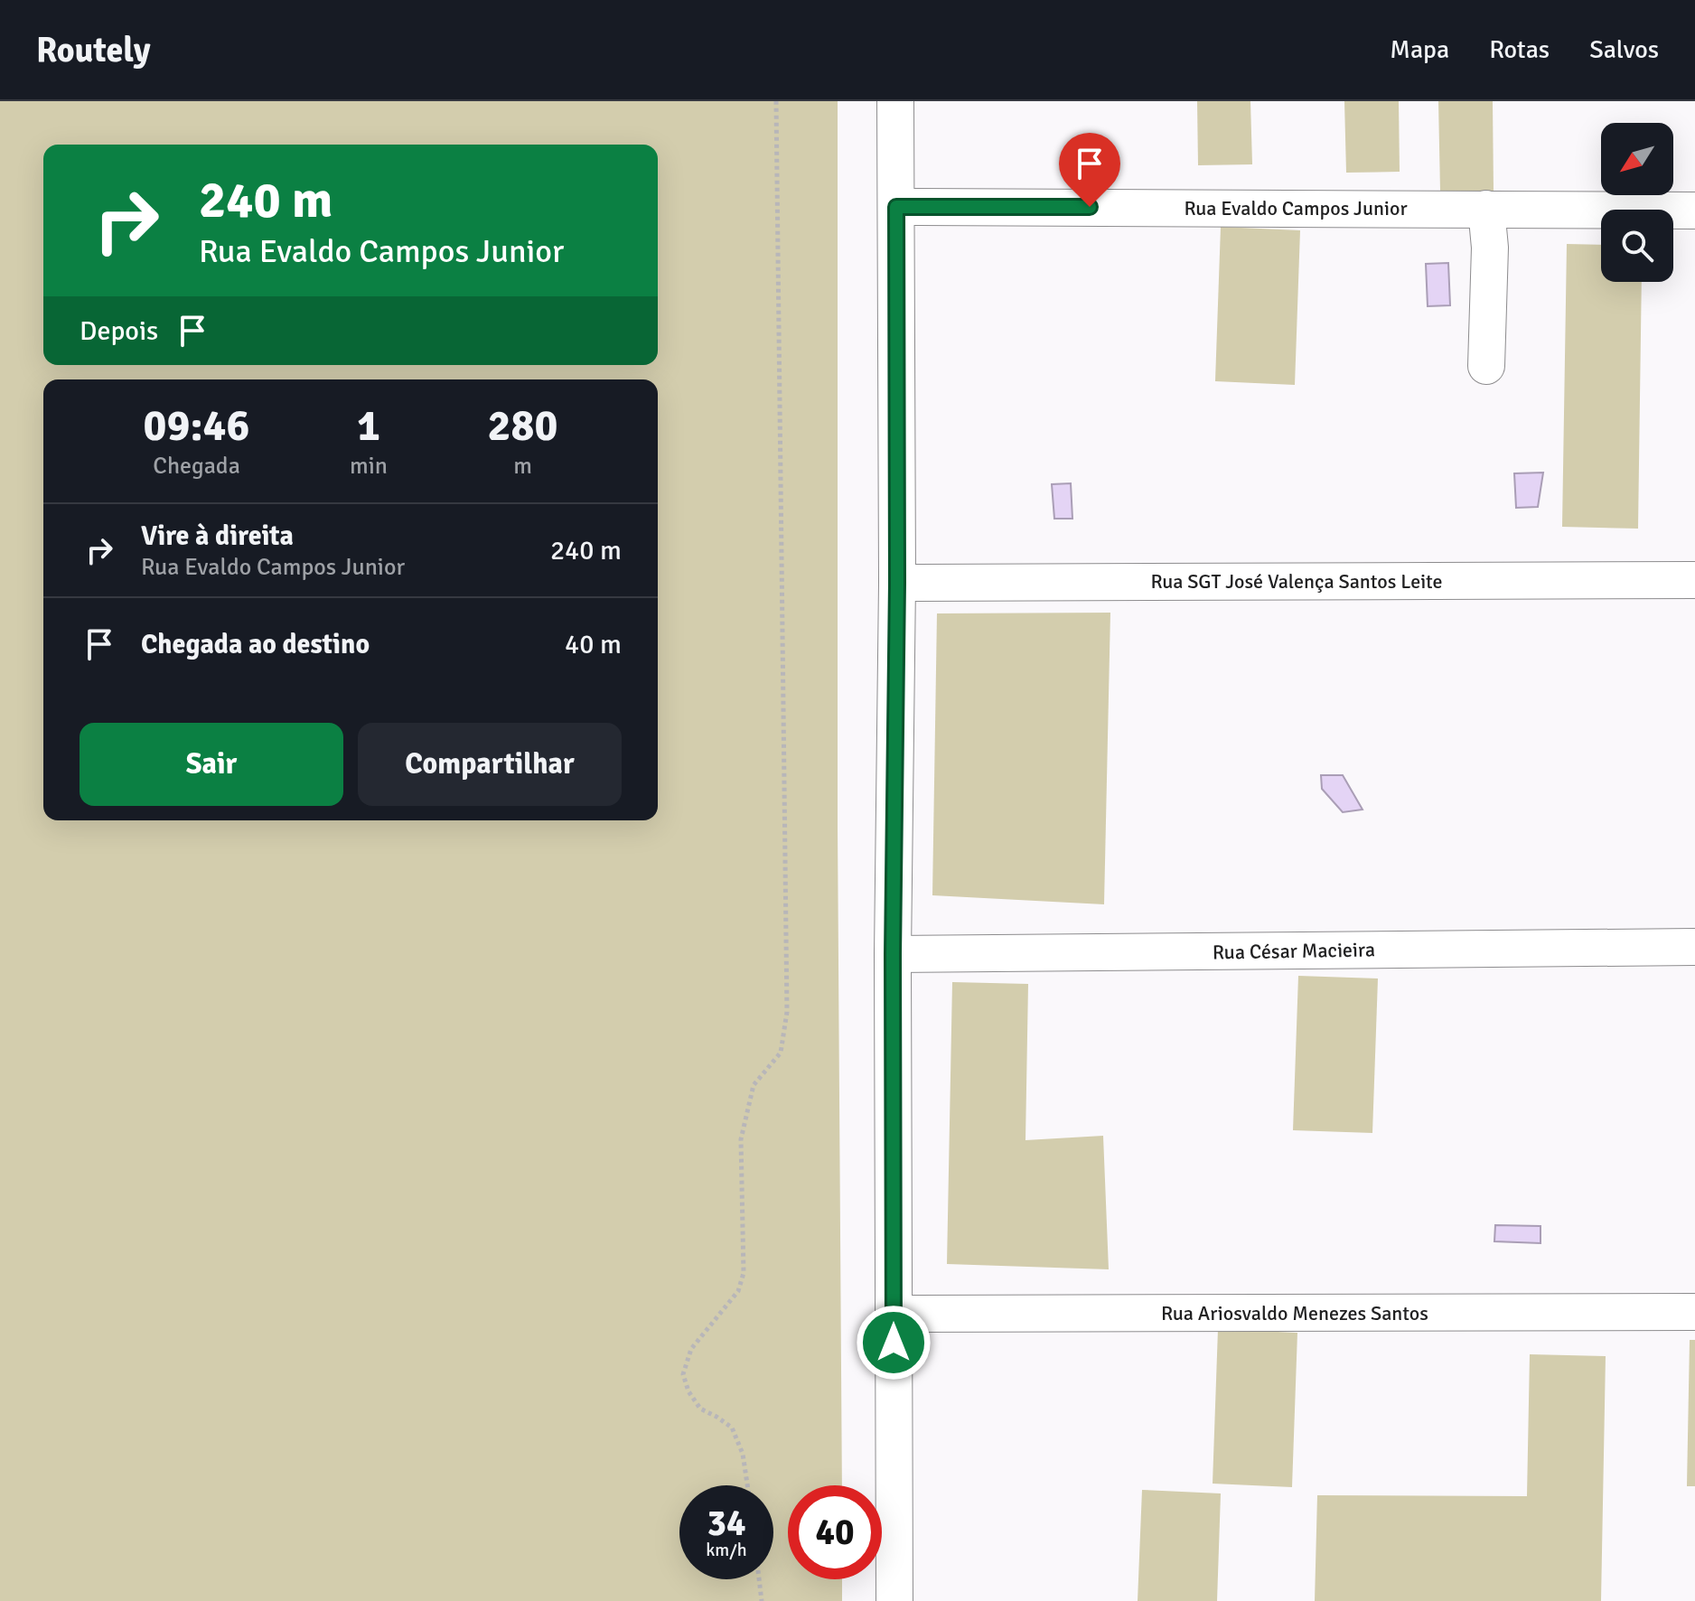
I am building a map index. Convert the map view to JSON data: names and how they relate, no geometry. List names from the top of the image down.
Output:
{
  "streets": {
    "street": [
      "Rua Evaldo Campos Junior",
      "Rua SGT José Valença Santos Leite",
      "Rua César Macieira",
      "Rua Ariosvaldo Menezes Santos"
    ]
  },
  "north": "bottom left",
  "page": {
    "header": "Routely",
    "nav": ["Mapa", "Rotas", "Salvos"],
    "turn": ["240 m", "Rua Evaldo Campos Junior"],
    "then": "Depois",
    "eta": [
      "09:46",
      "Chegada",
      "1",
      "min",
      "280",
      "m"
    ],
    "list": [
      {
        "name": "Vire à direita",
        "note": "Rua Evaldo Campos Junior",
        "value": "240 m"
      },
      {
        "name": "Chegada ao destino",
        "value": "40 m"
      }
    ],
    "buttons": ["Sair", "Compartilhar"],
    "speed": "34 km/h",
    "limit": "40"
  }
}
